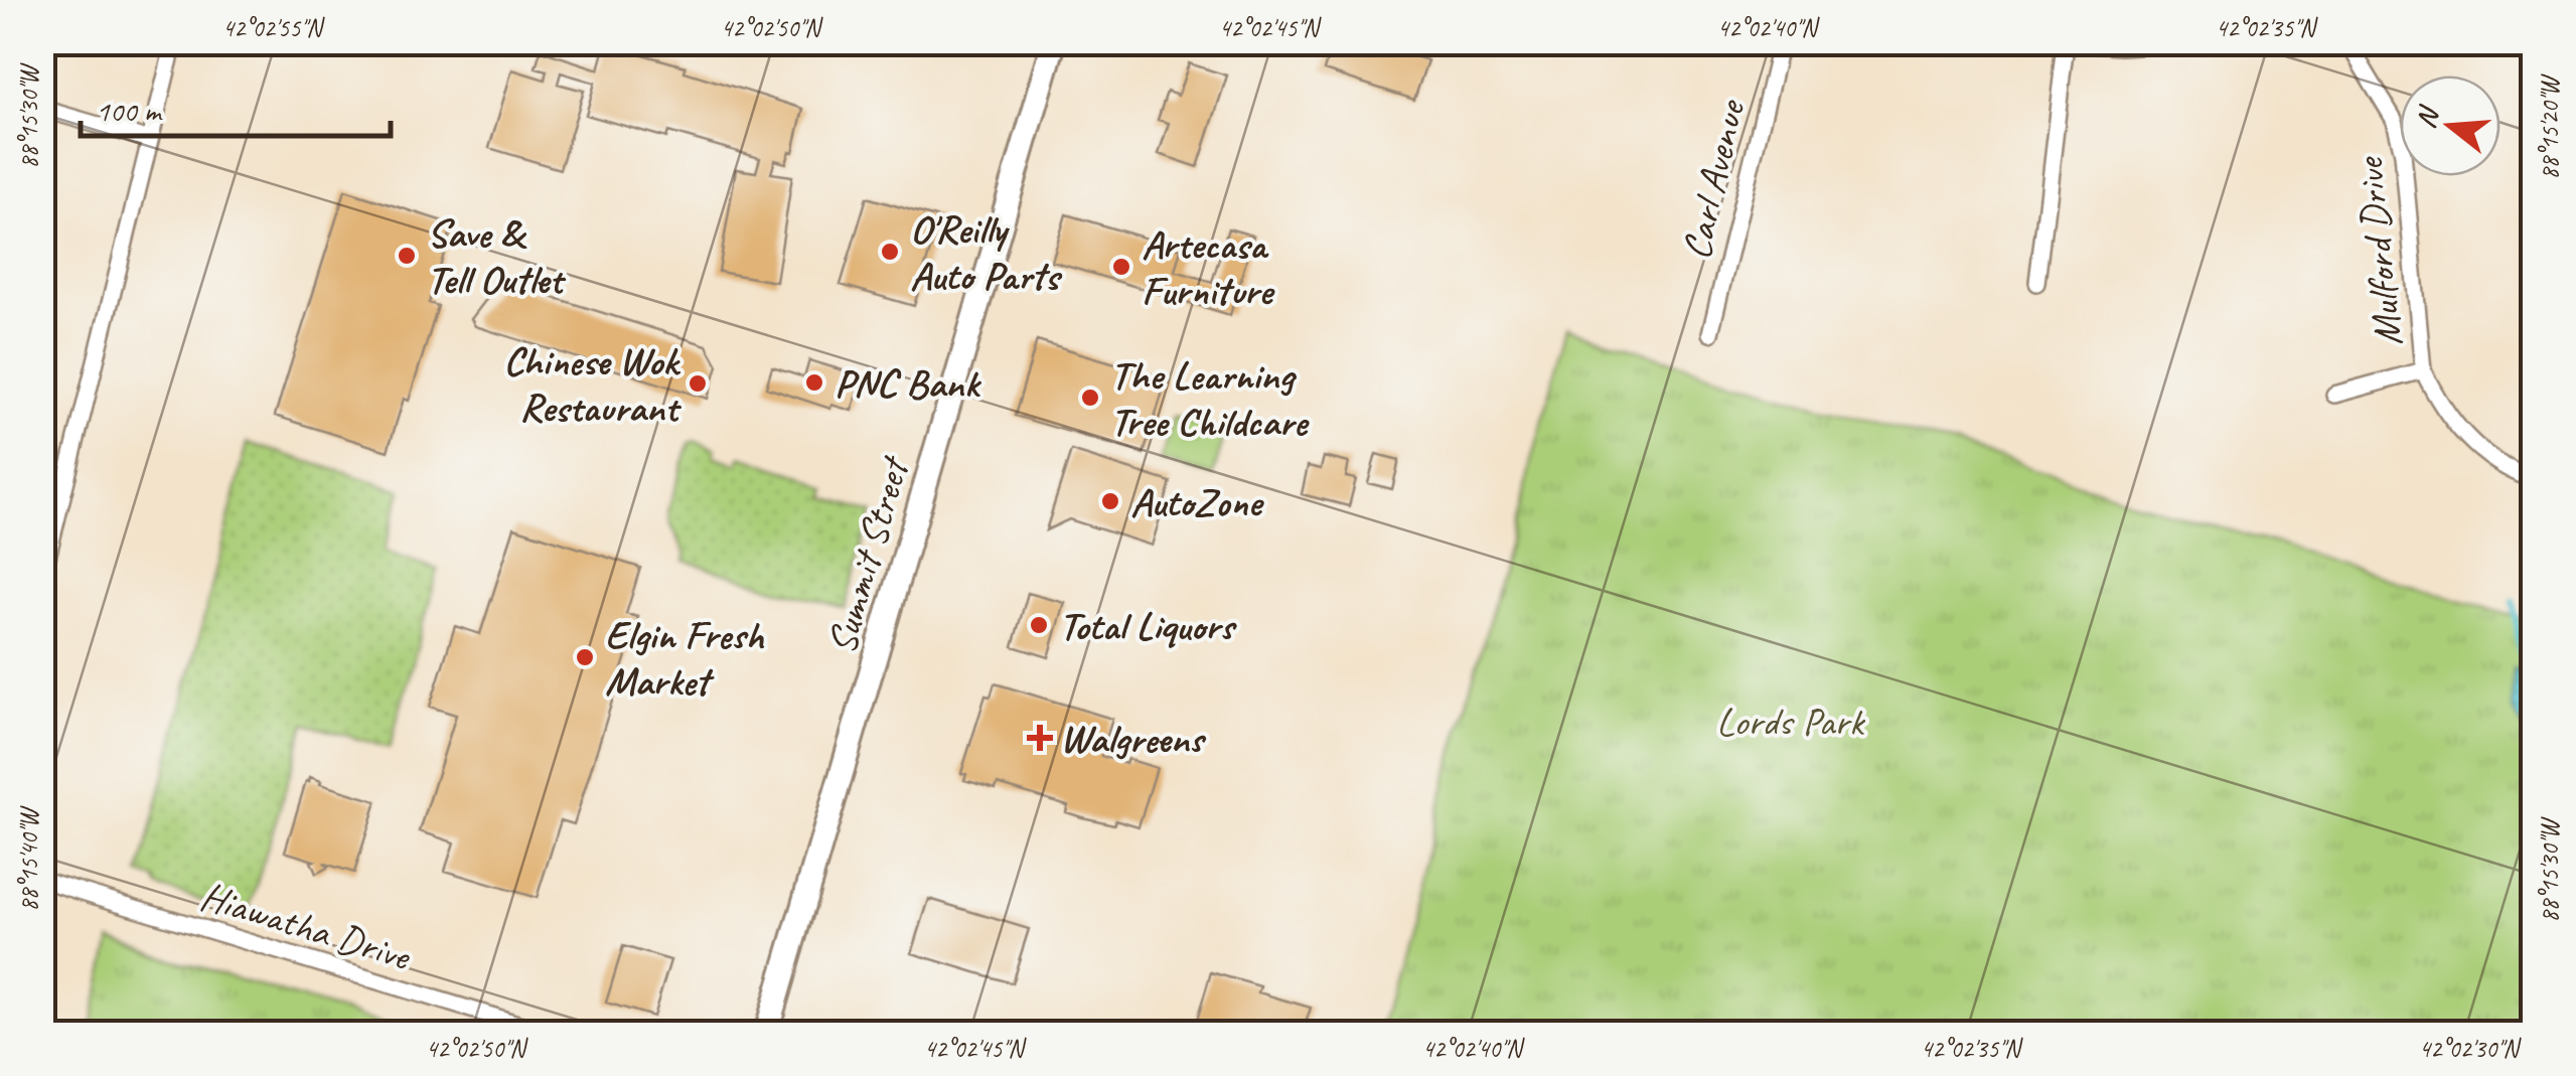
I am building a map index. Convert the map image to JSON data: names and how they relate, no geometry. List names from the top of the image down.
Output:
{
  "streets": {
    "main road": ["Summit Street"],
    "street": ["Carl Avenue", "Mulford Drive", "Hiawatha Drive"]
  },
  "parks": ["Lords Park"],
  "places": {
    "other": [
      "O'Reilly Auto Parts",
      "Save & Tell Outlet",
      "Artecasa Furniture",
      "PNC Bank",
      "Chinese Wok Restaurant",
      "The Learning Tree Childcare",
      "AutoZone",
      "Total Liquors",
      "Elgin Fresh Market"
    ],
    "health": ["Walgreens"]
  },
  "scale_bar": "100 m",
  "north": "left",
  "coordinates": [
    "42°02'55\"N",
    "42°02'50\"N",
    "42°02'45\"N",
    "42°02'40\"N",
    "42°02'35\"N",
    "88°15'30\"W",
    "88°15'20\"W",
    "88°15'40\"W",
    "42°02'30\"N"
  ]
}
